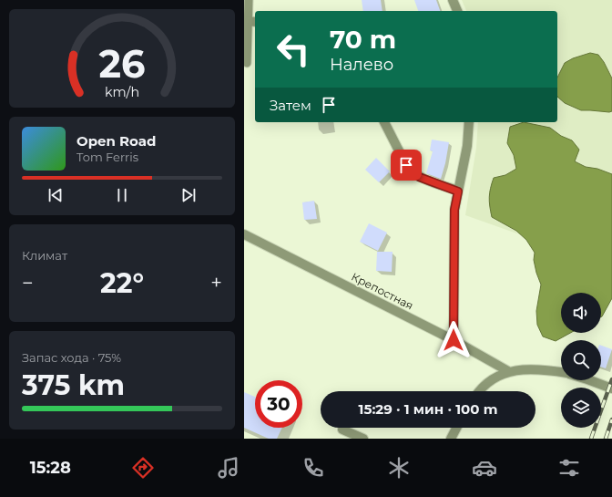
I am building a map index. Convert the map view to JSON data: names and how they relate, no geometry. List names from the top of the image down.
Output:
{
  "streets": {
    "street": ["Крепостная"]
  },
  "page": {
    "turn": ["70 m", "Налево"],
    "then": "Затем",
    "song": ["Open Road", "Tom Ferris"],
    "tile": [
      "Климат",
      ["Запас хода · 75%", "375 km"]
    ],
    "heat": ["−", "22°", "+"],
    "limit": "30",
    "trip": "15:29 · 1 мин · 100 m",
    "tabs": "15:28",
    "gauge": ["26", "km/h"]
  }
}
